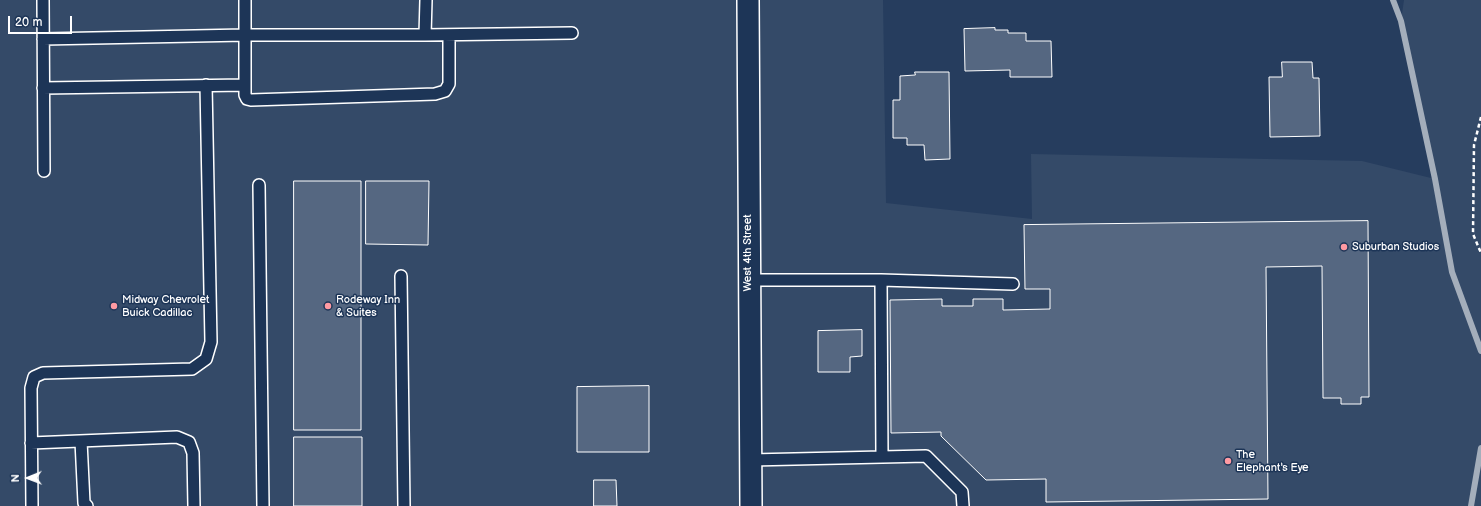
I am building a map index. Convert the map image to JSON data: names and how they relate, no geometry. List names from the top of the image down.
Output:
{
  "streets": {
    "street": ["West 4th Street"]
  },
  "places": [
    "Suburban Studios",
    "Midway Chevrolet Buick Cadillac",
    "Rodeway Inn & Suites",
    "The Elephant's Eye"
  ],
  "scale_bar": "20 m",
  "north": "left"
}
